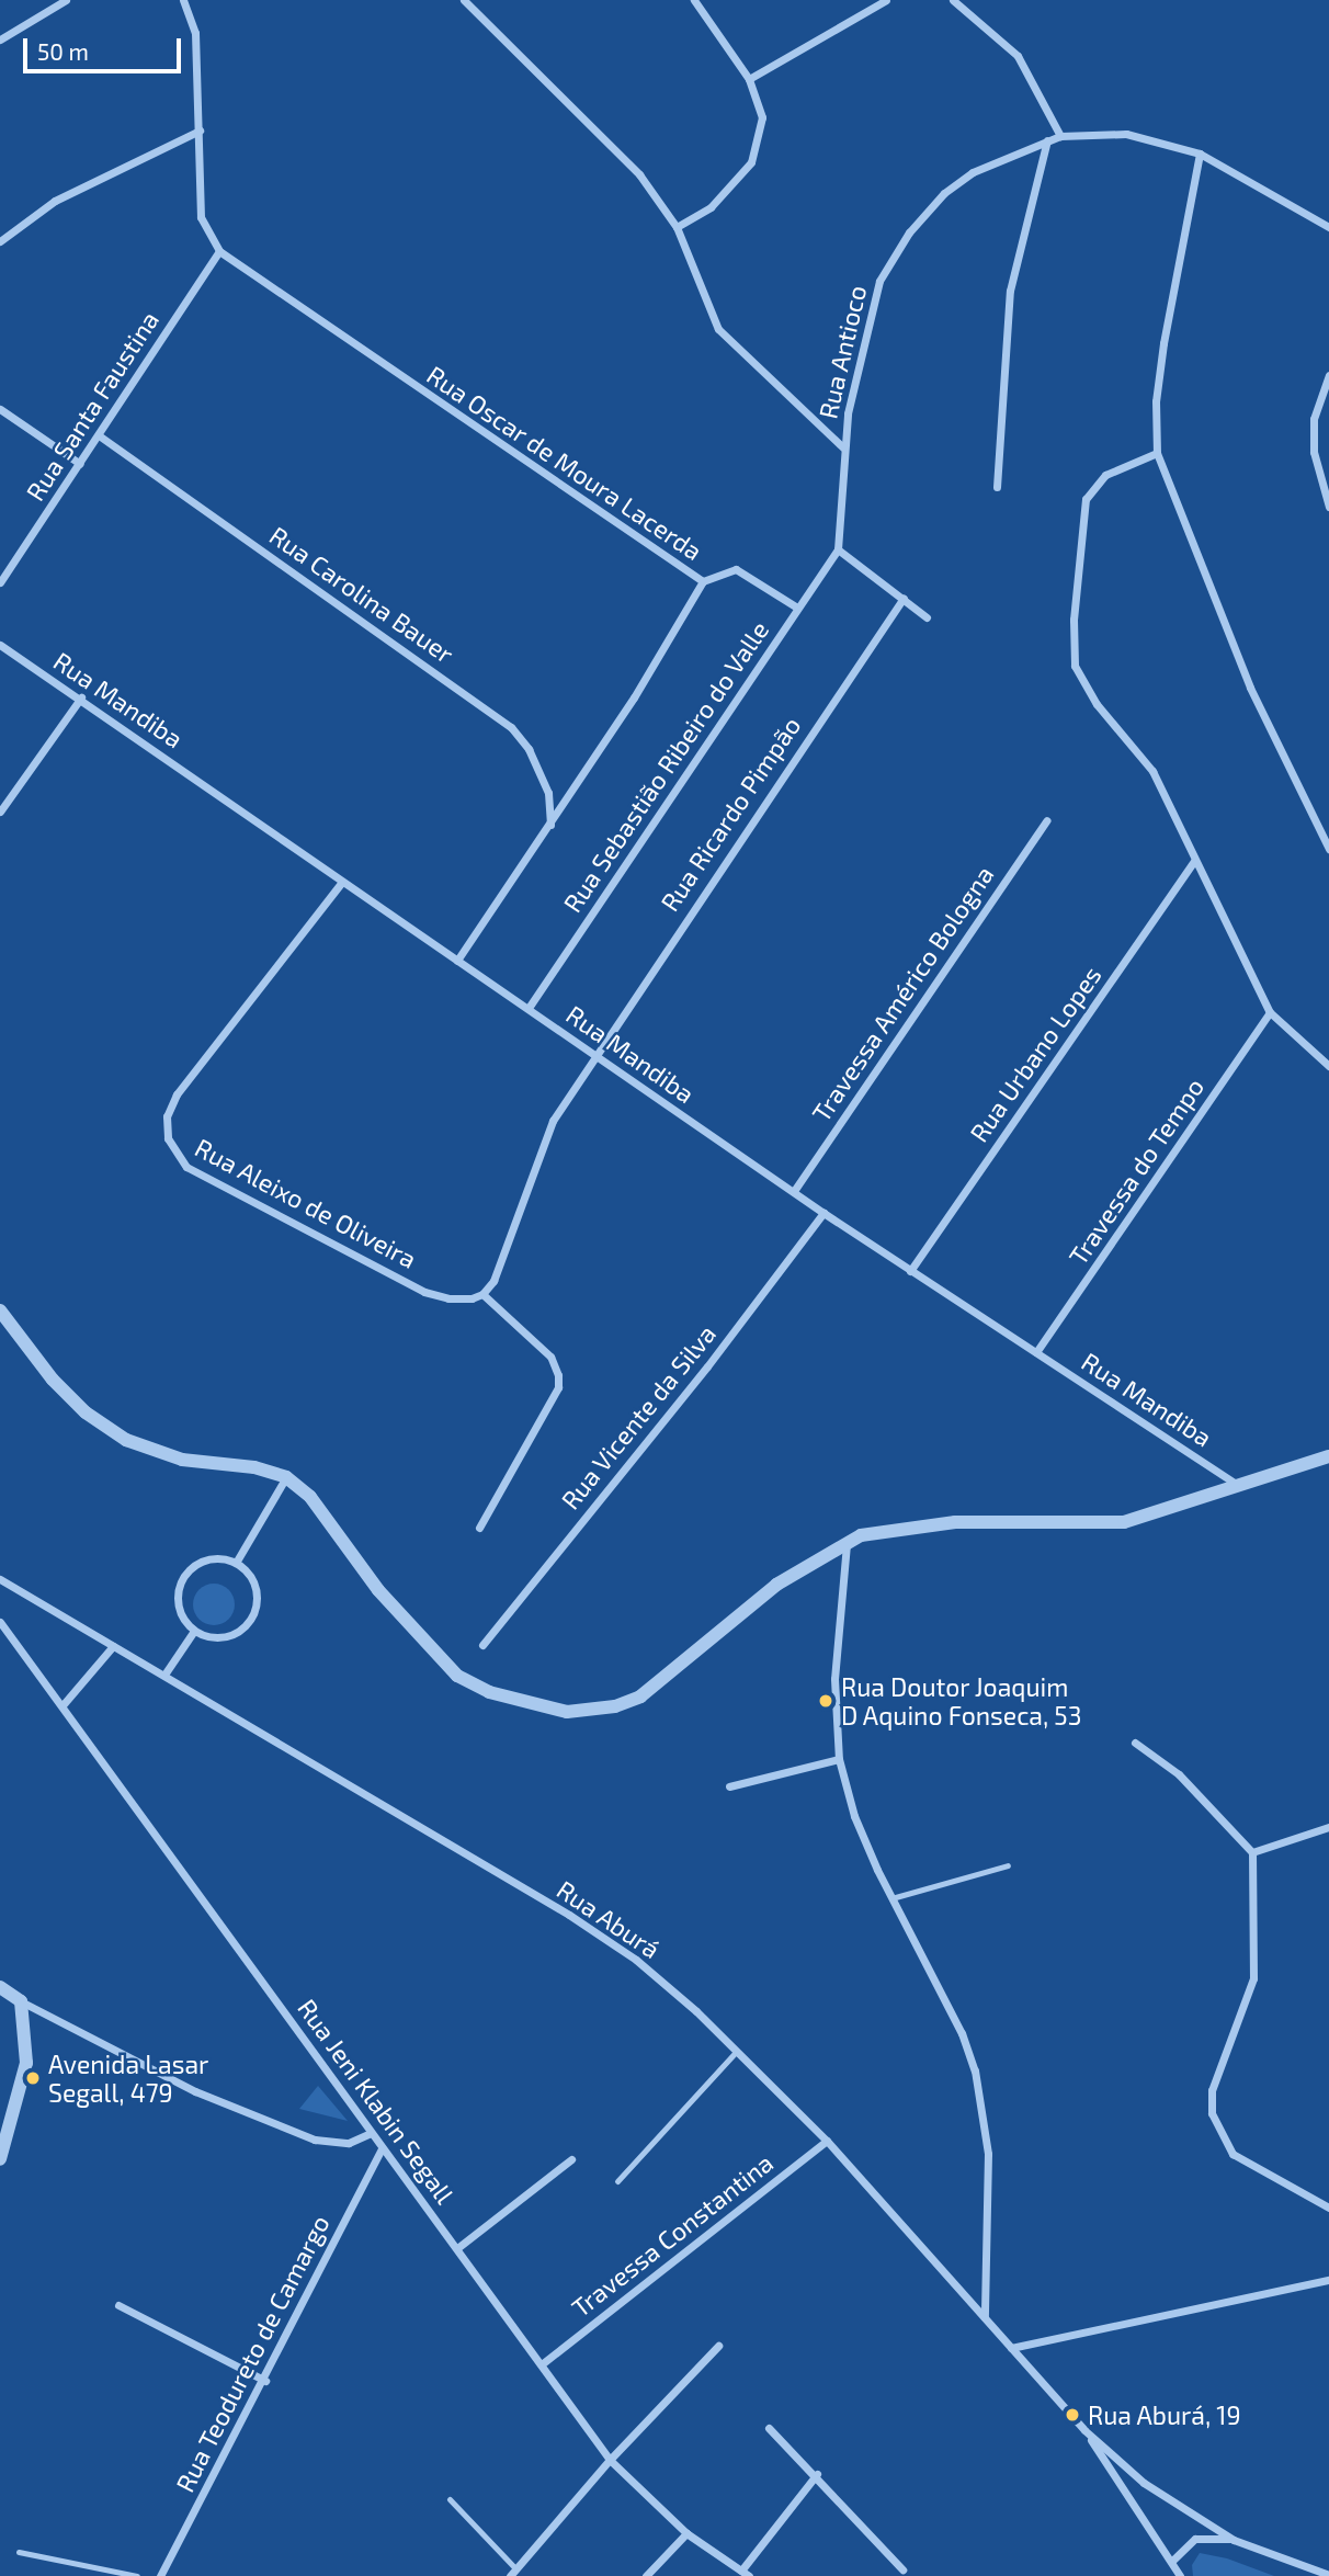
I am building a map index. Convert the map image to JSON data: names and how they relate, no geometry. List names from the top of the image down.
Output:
{
  "streets": {
    "street": [
      "Rua Antioco",
      "Rua Santa Faustina",
      "Rua Oscar de Moura Lacerda",
      "Rua Carolina Bauer",
      "Rua Mandiba",
      "Rua Sebastião Ribeiro do Valle",
      "Rua Ricardo Pimpão",
      "Travessa Américo Bologna",
      "Rua Urbano Lopes",
      "Travessa do Tempo",
      "Rua Aleixo de Oliveira",
      "Rua Vicente da Silva",
      "Rua Aburá",
      "Rua Jeni Klabin Segall",
      "Travessa Constantina",
      "Rua Teodureto de Camargo"
    ]
  },
  "crossings": [
    ["Rua Antioco", "Rua Sebastião Ribeiro do Valle"],
    ["Rua Santa Faustina", "Rua Oscar de Moura Lacerda"],
    ["Rua Santa Faustina", "Rua Carolina Bauer"],
    ["Rua Oscar de Moura Lacerda", "Rua Carolina Bauer"],
    ["Rua Oscar de Moura Lacerda", "Rua Mandiba"],
    ["Rua Mandiba", "Rua Sebastião Ribeiro do Valle"],
    ["Rua Mandiba", "Rua Ricardo Pimpão"],
    ["Rua Mandiba", "Travessa Américo Bologna"],
    ["Rua Mandiba", "Rua Urbano Lopes"],
    ["Rua Mandiba", "Travessa do Tempo"],
    ["Rua Mandiba", "Rua Aleixo de Oliveira"],
    ["Rua Mandiba", "Rua Vicente da Silva"],
    ["Rua Aburá", "Travessa Constantina"],
    ["Rua Jeni Klabin Segall", "Travessa Constantina"],
    ["Rua Jeni Klabin Segall", "Rua Teodureto de Camargo"]
  ],
  "places": ["Rua Doutor Joaquim D Aquino Fonseca, 53", "Avenida Lasar Segall, 479", "Rua Aburá, 19"],
  "scale_bar": "50 m"
}
